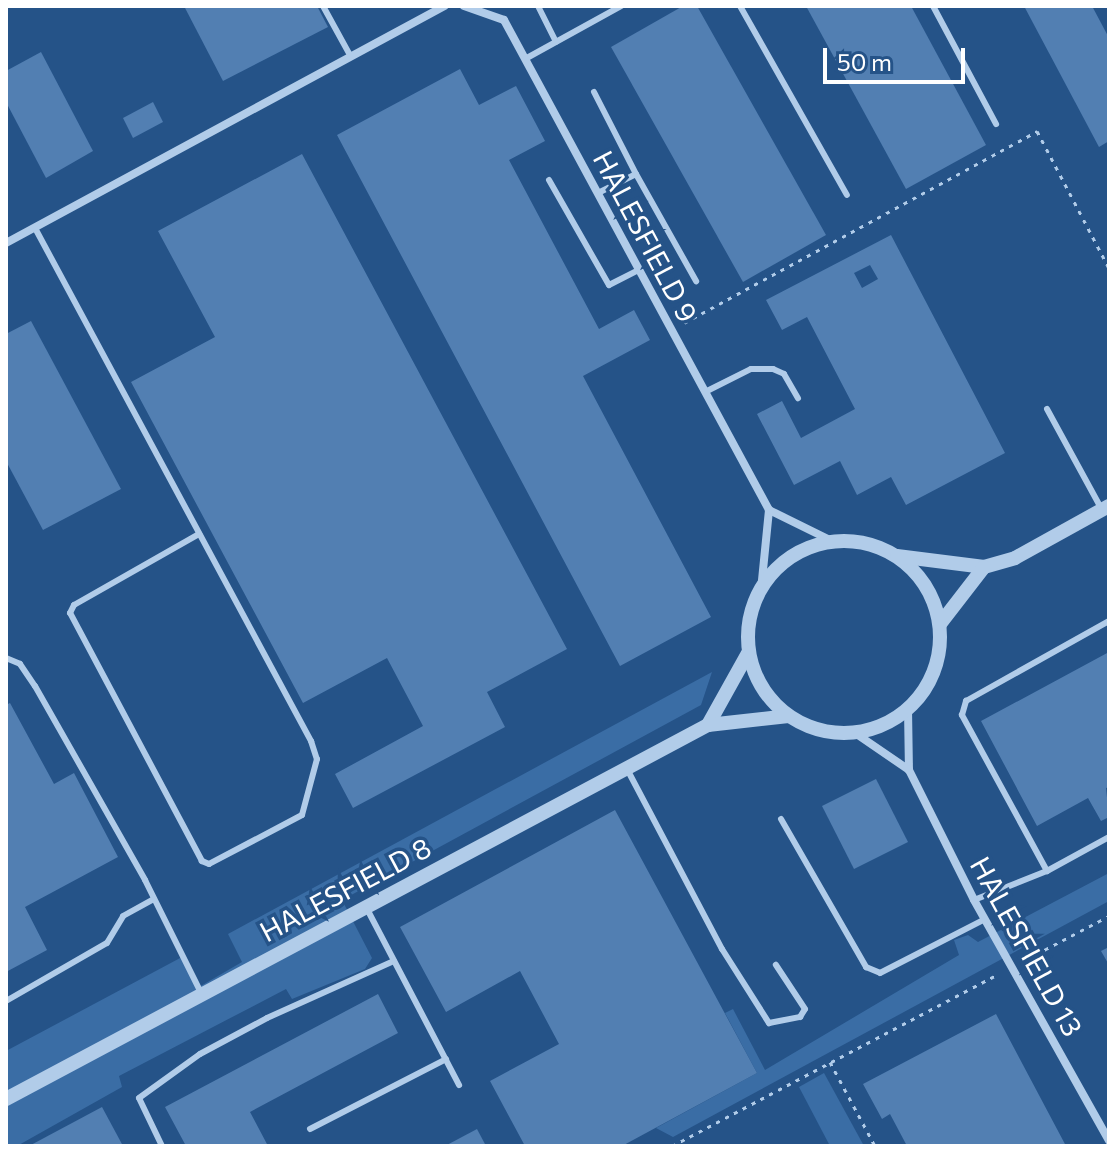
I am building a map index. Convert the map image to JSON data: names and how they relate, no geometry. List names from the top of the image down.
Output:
{
  "streets": {
    "street": ["HALESFIELD 9", "HALESFIELD 8", "HALESFIELD 13"]
  },
  "scale_bar": "50 m"
}
